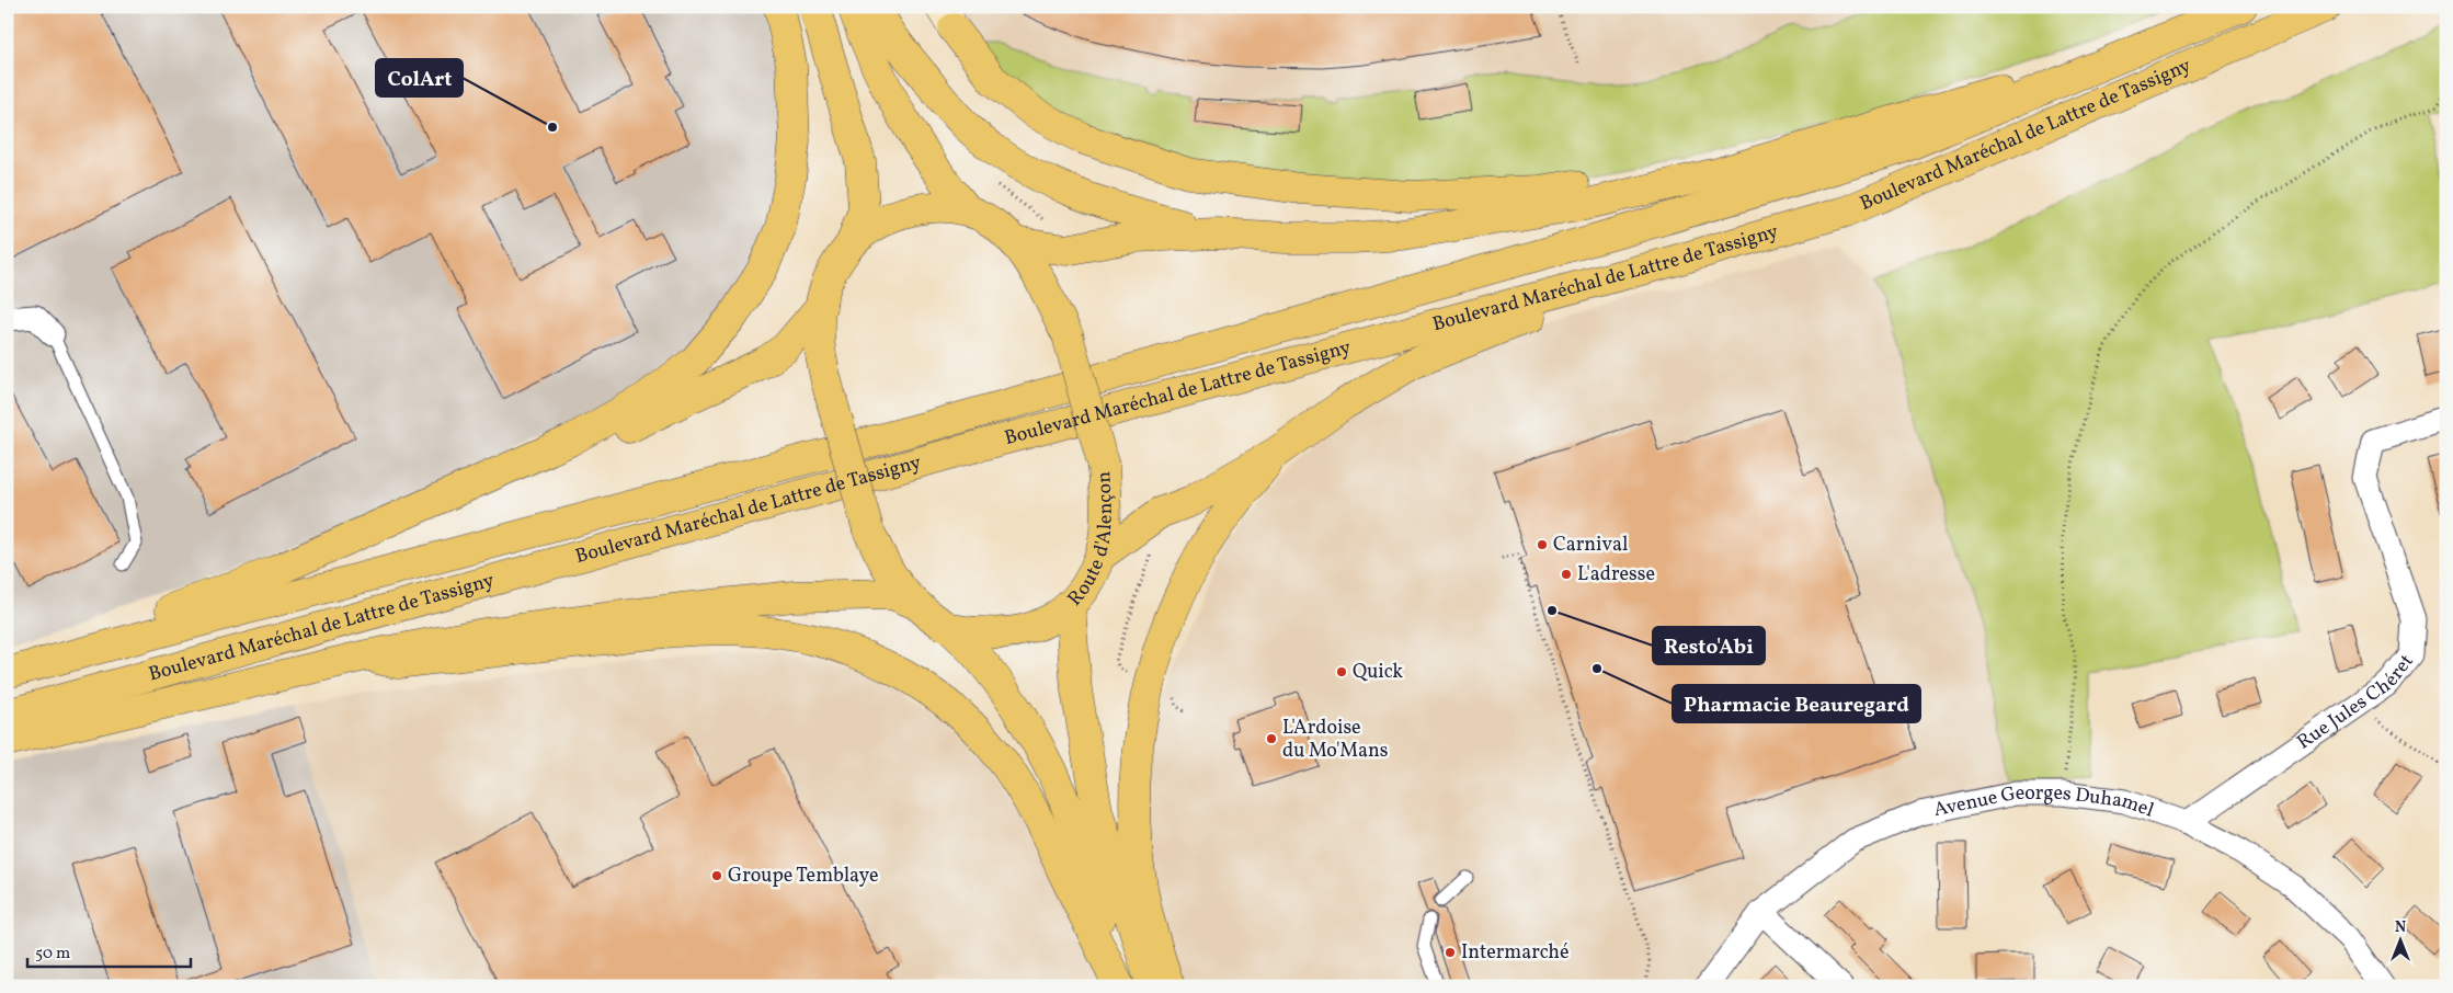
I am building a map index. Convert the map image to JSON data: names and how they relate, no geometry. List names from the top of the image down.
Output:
{
  "streets": {
    "main road": ["Boulevard Maréchal de Lattre de Tassigny", "Route d'Alençon"],
    "street": ["Rue Jules Chéret", "Avenue Georges Duhamel"]
  },
  "crossings": [
    ["Rue Jules Chéret", "Avenue Georges Duhamel"]
  ],
  "places": [
    "ColArt",
    "Carnival",
    "L'adresse",
    "Resto'Abi",
    "Pharmacie Beauregard",
    "Quick",
    "L'Ardoise du Mo'Mans",
    "Groupe Temblaye",
    "Intermarché"
  ],
  "scale_bar": "50 m",
  "north": "top"
}
